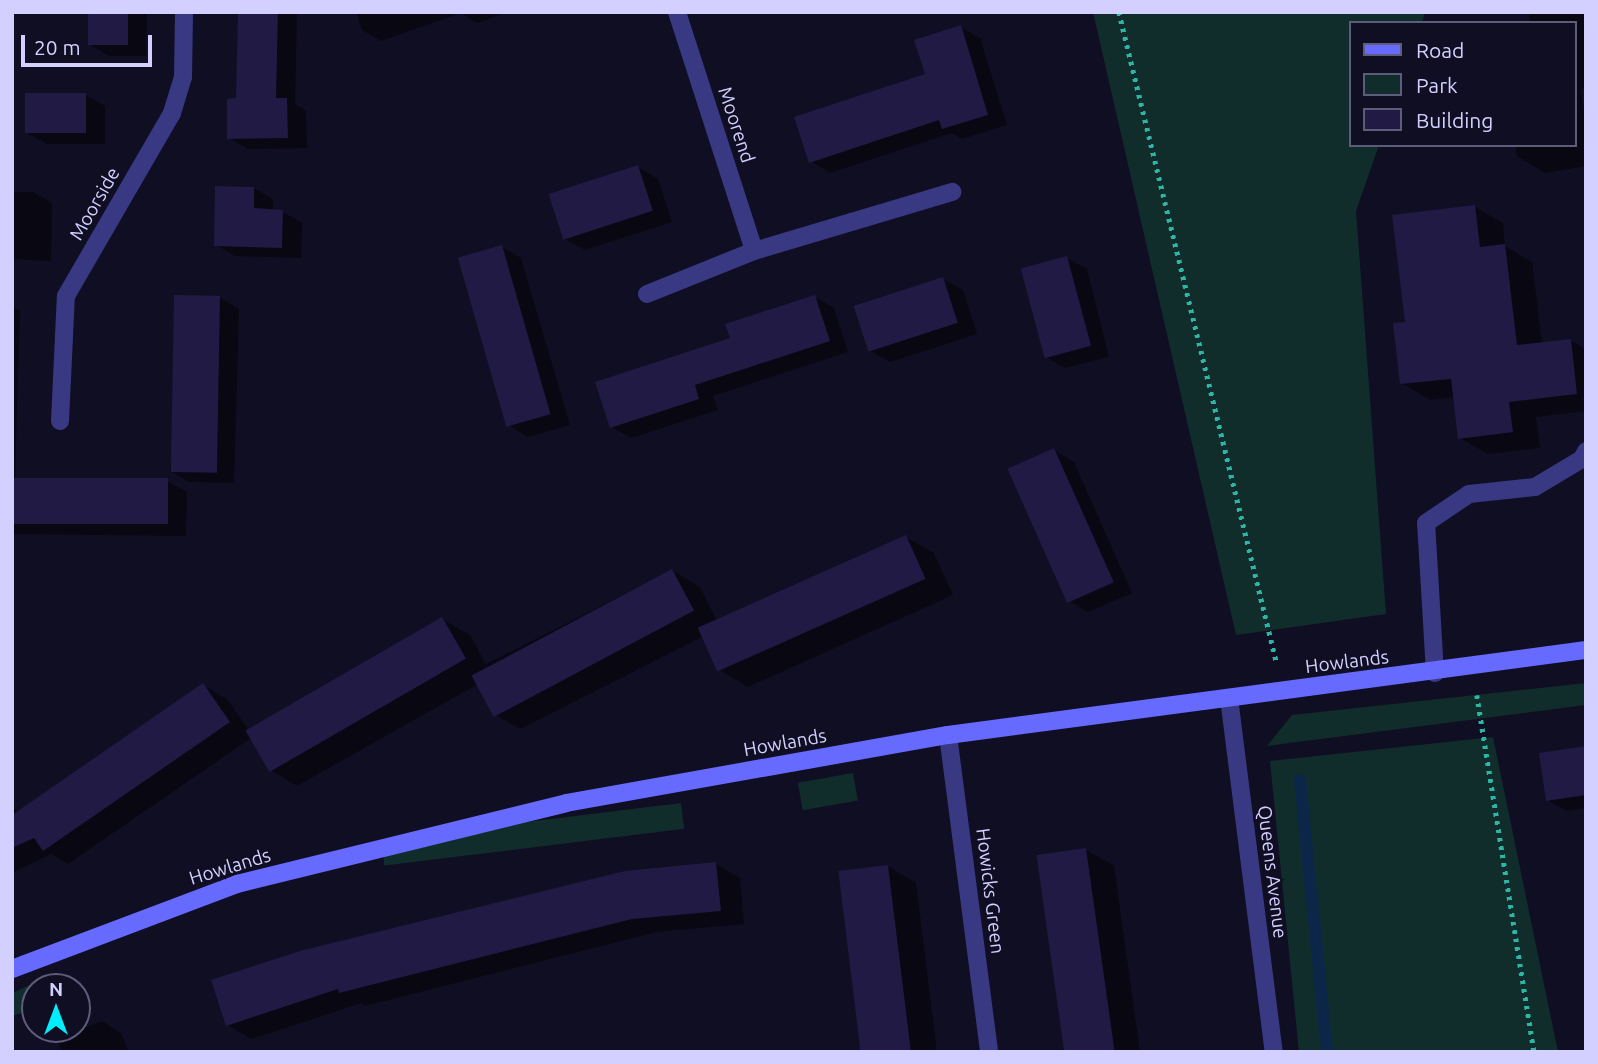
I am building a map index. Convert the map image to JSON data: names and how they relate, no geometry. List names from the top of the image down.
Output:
{
  "streets": {
    "street": [
      "Moorend",
      "Moorside",
      "Howlands",
      "Queens Avenue",
      "Howicks Green"
    ]
  },
  "crossings": [
    ["Howlands", "Queens Avenue"],
    ["Howlands", "Howicks Green"]
  ],
  "legend": ["Road", "Park", "Building"],
  "scale_bar": "20 m",
  "north": "top"
}
